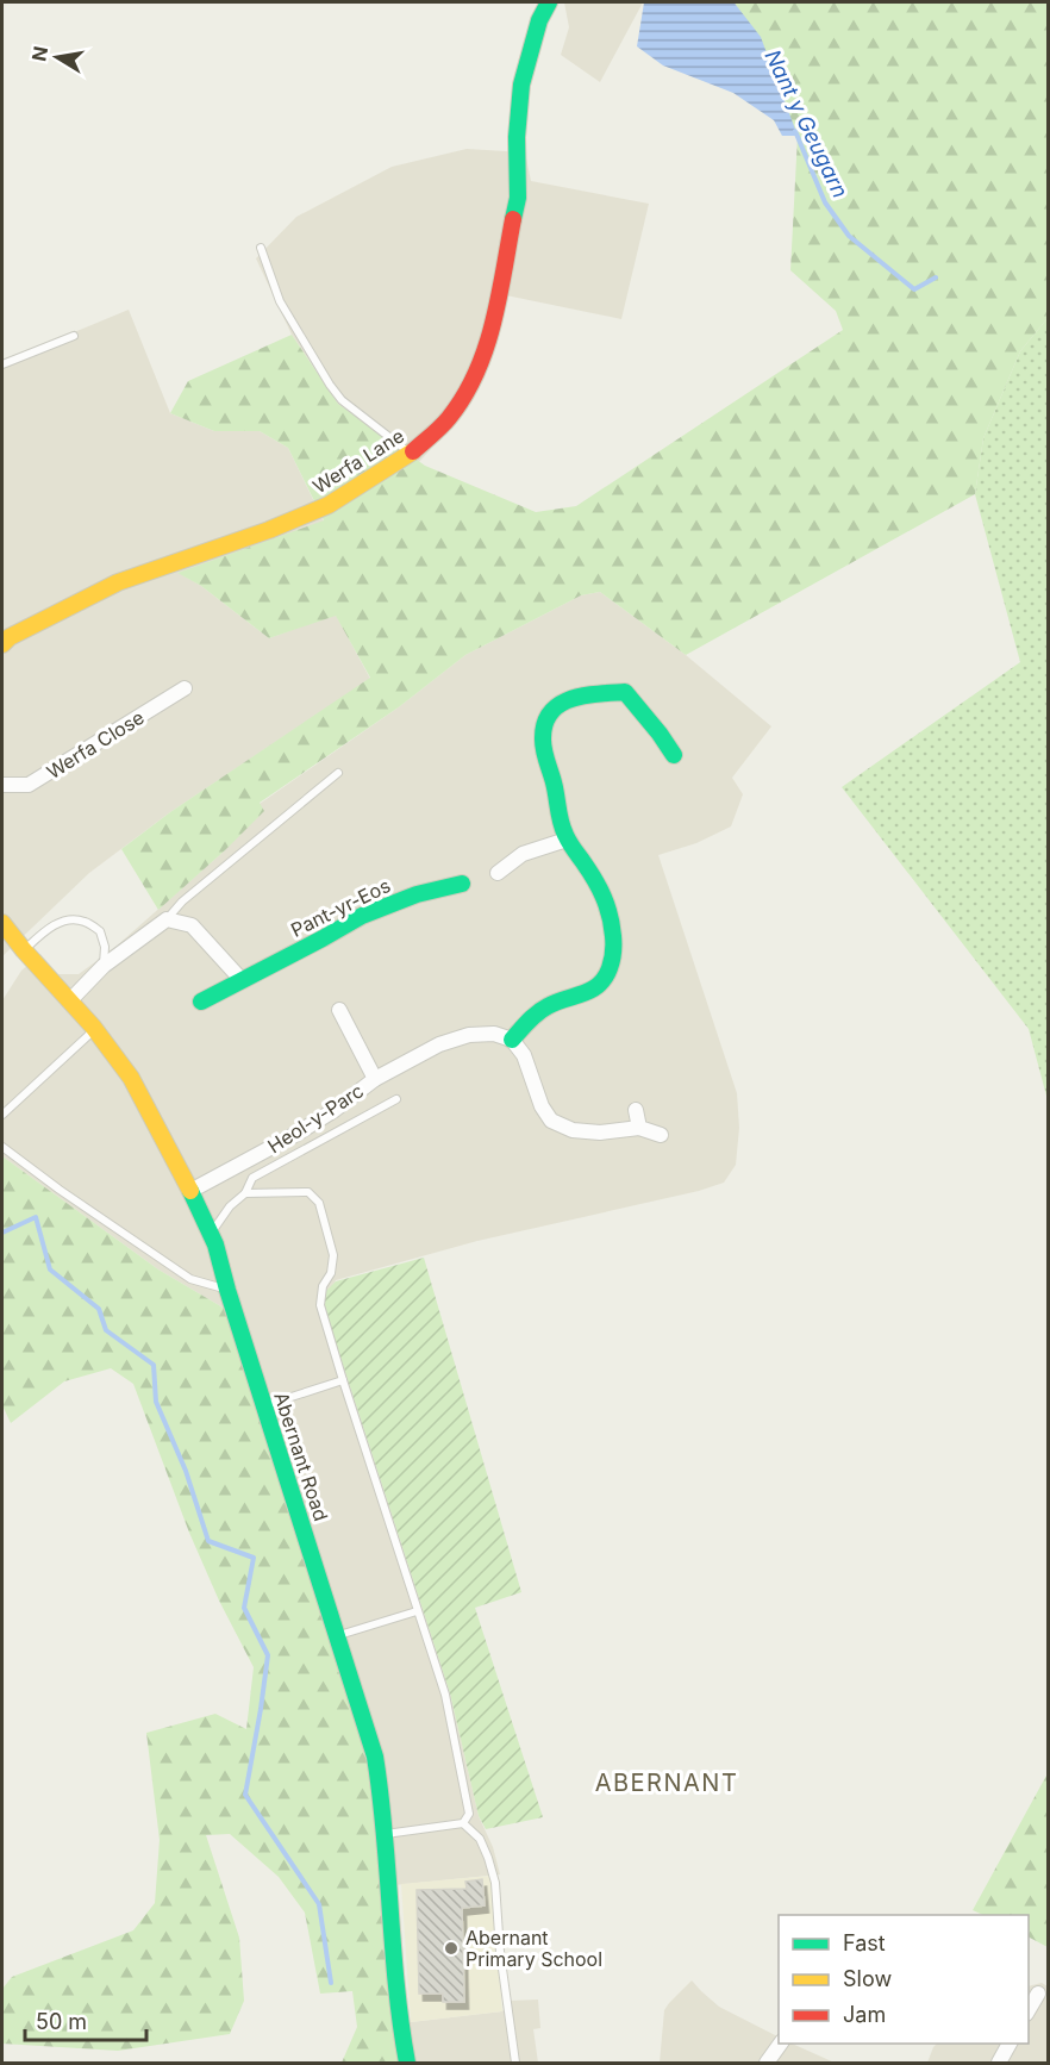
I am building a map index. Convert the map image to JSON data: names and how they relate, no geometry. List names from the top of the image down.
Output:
{
  "streets": {
    "street": [
      "Werfa Lane",
      "Werfa Close",
      "Pant-yr-Eos",
      "Heol-y-Parc",
      "Abernant Road"
    ]
  },
  "crossings": [
    ["Heol-y-Parc", "Abernant Road"]
  ],
  "districts": ["ABERNANT"],
  "water": ["Nant y Geugarn"],
  "places": ["Abernant Primary School"],
  "legend": ["Fast", "Slow", "Jam"],
  "scale_bar": "50 m",
  "north": "left"
}
